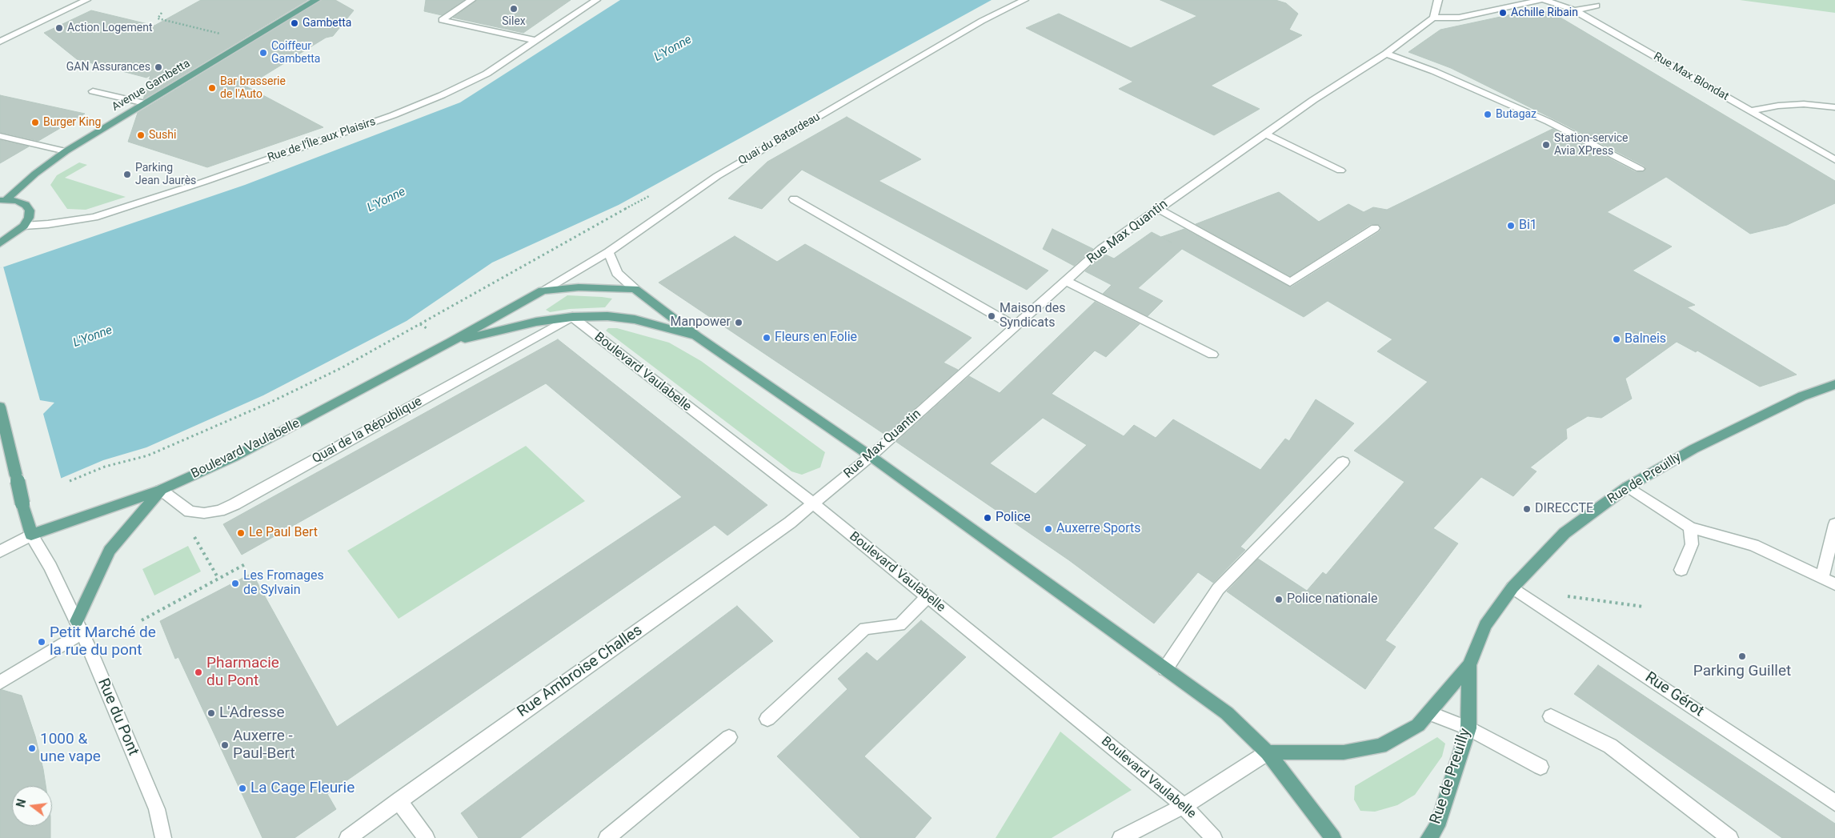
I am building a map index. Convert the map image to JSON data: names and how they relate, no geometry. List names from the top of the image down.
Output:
{
  "streets": {
    "main road": ["Avenue Gambetta", "Boulevard Vaulabelle", "Rue de Preuilly"],
    "street": [
      "Rue Max Blondat",
      "Quai du Batardeau",
      "Rue de l'Île aux Plaisirs",
      "Rue Max Quantin",
      "Quai de la République",
      "Rue Ambroise Challes",
      "Rue Gérot",
      "Rue du Pont"
    ]
  },
  "crossings": [
    ["Quai du Batardeau", "Boulevard Vaulabelle"],
    ["Rue Max Quantin", "Boulevard Vaulabelle"],
    ["Rue Max Quantin", "Rue Ambroise Challes"],
    ["Boulevard Vaulabelle", "Quai de la République"],
    ["Boulevard Vaulabelle", "Rue de Preuilly"],
    ["Boulevard Vaulabelle", "Rue Ambroise Challes"],
    ["Boulevard Vaulabelle", "Rue du Pont"],
    ["Rue de Preuilly", "Rue Gérot"]
  ],
  "water": ["L'Yonne"],
  "places": [
    "Silex",
    "Achille Ribain",
    "Gambetta",
    "Action Logement",
    "Coiffeur Gambetta",
    "GAN Assurances",
    "Bar brasserie de l'Auto",
    "Butagaz",
    "Burger King",
    "Sushi",
    "Station-service Avia XPress",
    "Parking Jean Jaurès",
    "Bi1",
    "Maison des Syndicats",
    "Manpower",
    "Fleurs en Folie",
    "Balneis",
    "DIRECCTE",
    "Police",
    "Auxerre Sports",
    "Le Paul Bert",
    "Les Fromages de Sylvain",
    "Police nationale",
    "Petit Marché de la rue du pont",
    "Parking Guillet",
    "Pharmacie du Pont",
    "L'Adresse",
    "Auxerre - Paul-Bert",
    "1000 & une vape",
    "La Cage Fleurie"
  ],
  "north": "left"
}
